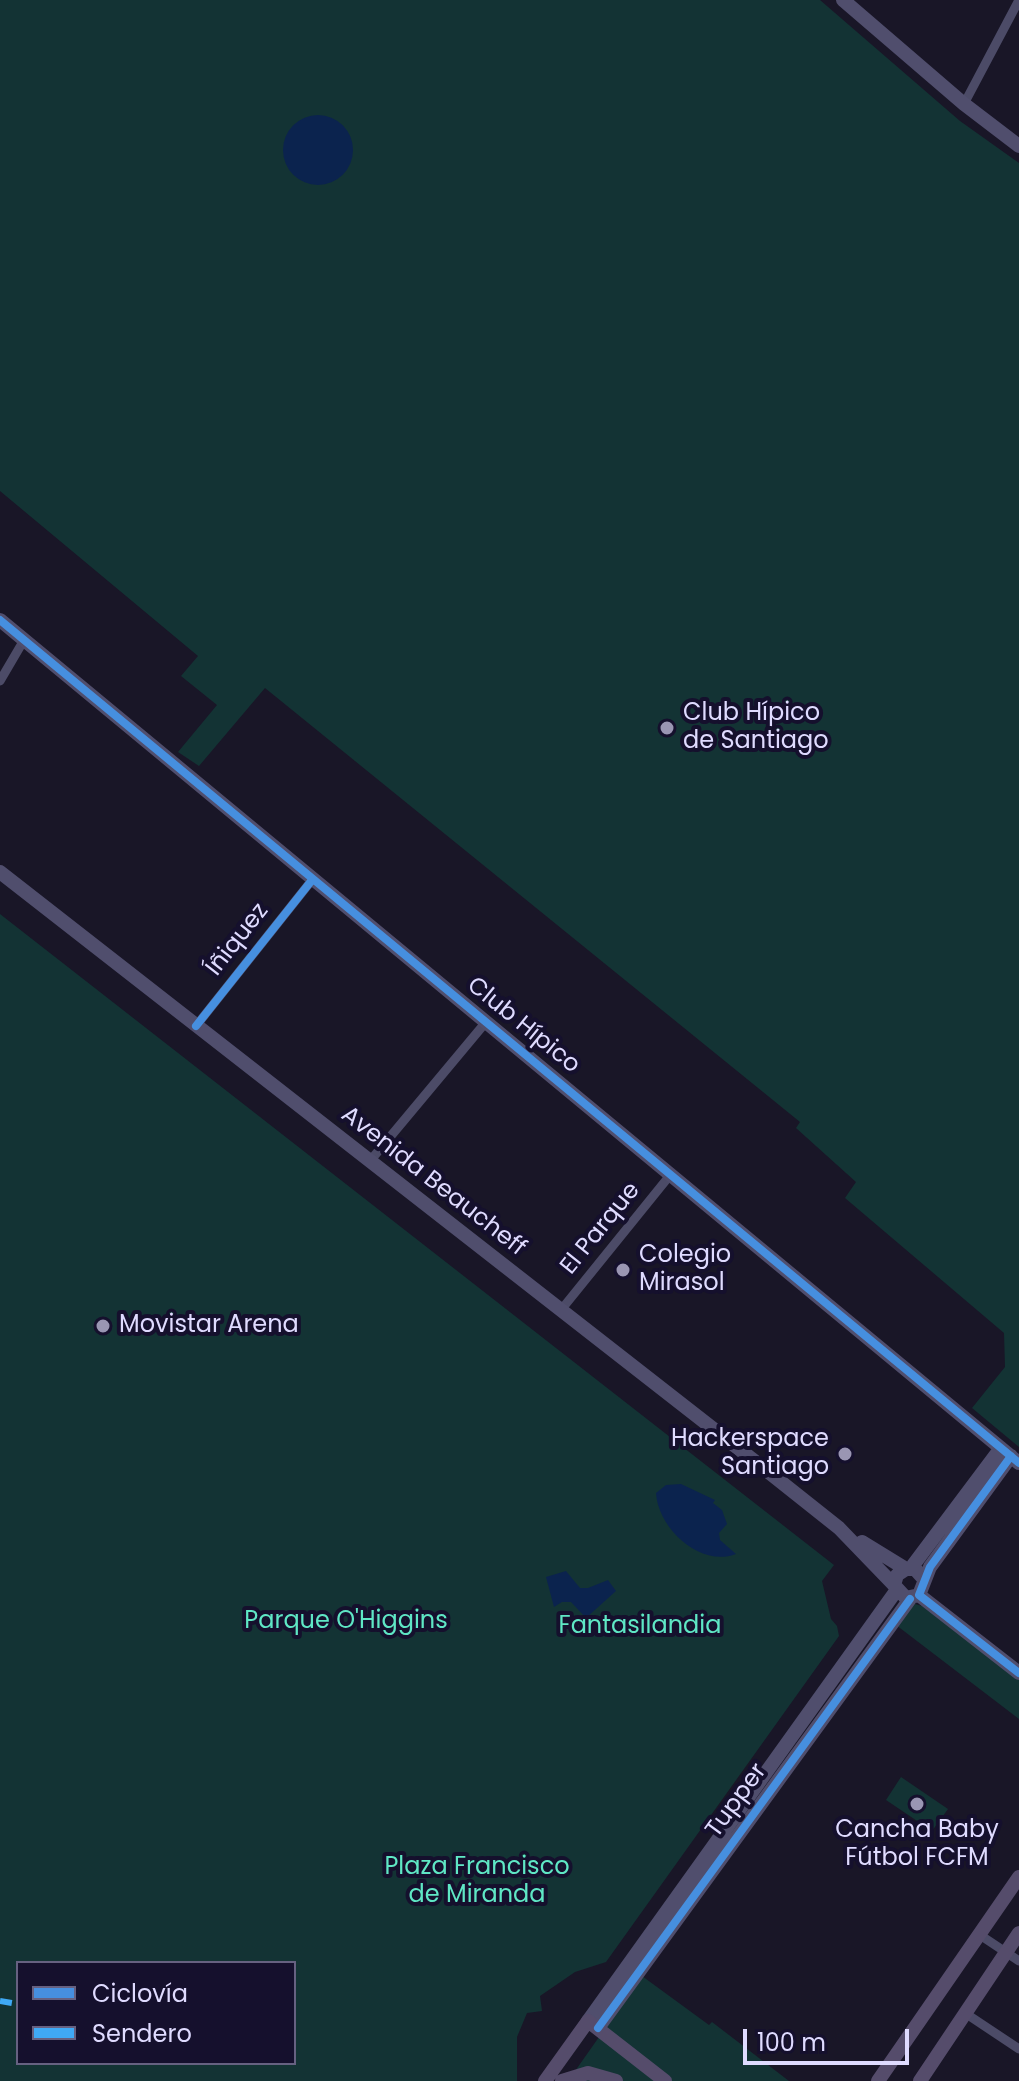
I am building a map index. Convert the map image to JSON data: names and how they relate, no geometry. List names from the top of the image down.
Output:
{
  "streets": {
    "main road": ["Club Hípico", "Avenida Beaucheff", "Tupper"],
    "street": ["Íñiquez", "El Parque"]
  },
  "crossings": [
    ["Íñiquez", "Club Hípico"],
    ["Íñiquez", "Avenida Beaucheff"],
    ["Club Hípico", "El Parque"],
    ["Avenida Beaucheff", "El Parque"],
    ["Avenida Beaucheff", "Tupper"]
  ],
  "parks": ["Parque O'Higgins", "Fantasilandia", "Plaza Francisco de Miranda"],
  "places": [
    "Club Hípico de Santiago",
    "Colegio Mirasol",
    "Movistar Arena",
    "Hackerspace Santiago",
    "Cancha Baby Fútbol FCFM"
  ],
  "legend": ["Ciclovía", "Sendero"],
  "scale_bar": "100 m"
}
